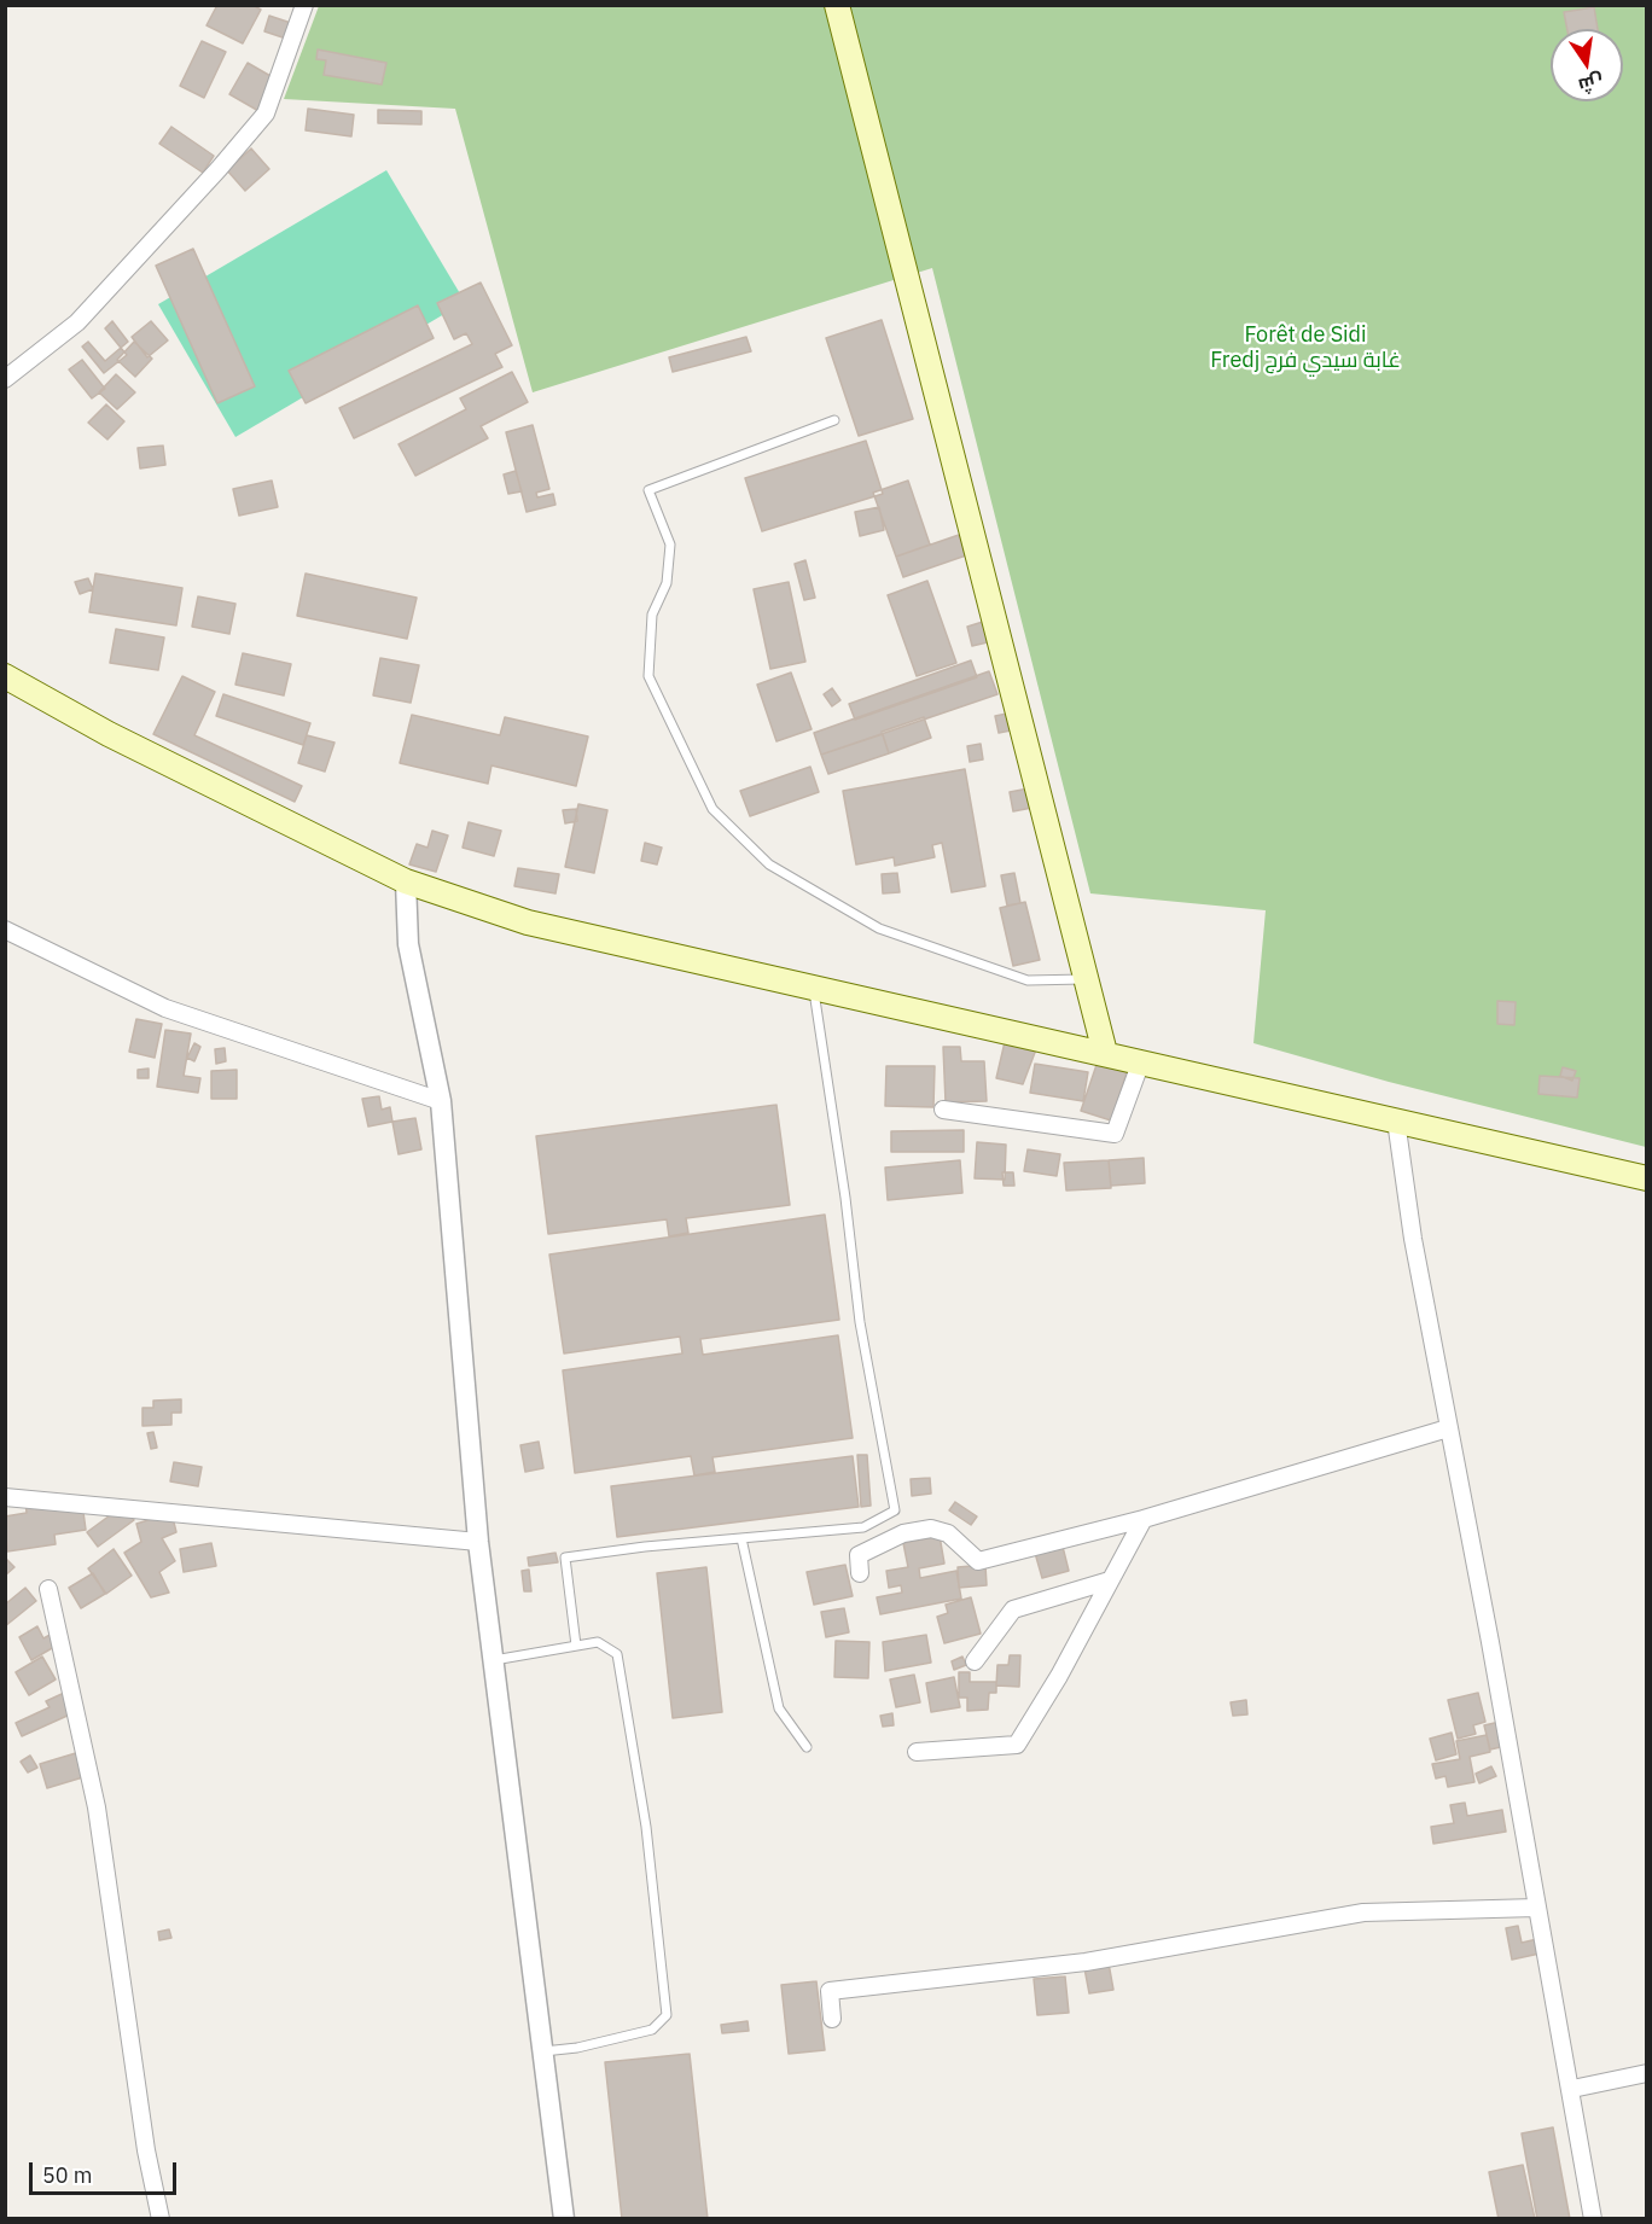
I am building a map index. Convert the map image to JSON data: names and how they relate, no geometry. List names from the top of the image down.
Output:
{
  "parks": ["Forêt de Sidi Fredj غابة سيدي فرج"],
  "scale_bar": "50 m",
  "north": "bottom"
}
